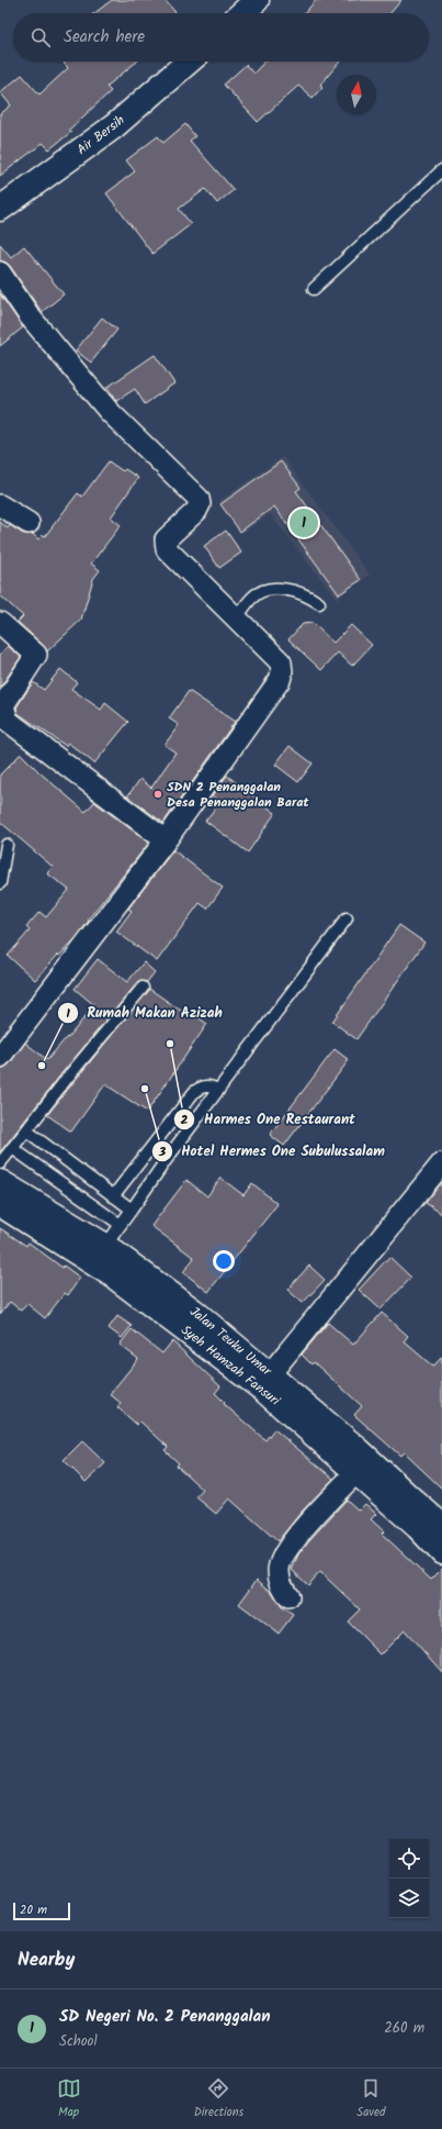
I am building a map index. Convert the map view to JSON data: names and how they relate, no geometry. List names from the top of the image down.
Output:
{
  "streets": {
    "main road": ["Air Bersih", "Jalan Teuku Umar", "Syeh Hamzah Fansuri"]
  },
  "places": [
    "SDN 2 Penanggalan Desa Penanggalan Barat",
    "Harmes One Restaurant",
    "Rumah Makan Azizah",
    "Hotel Hermes One Subulussalam"
  ],
  "scale_bar": "20 m",
  "north": "top",
  "page": {
    "search": "Search here",
    "pins": "1",
    "scale": "20 m",
    "heading": "Nearby",
    "list": [
      {
        "mark": "1",
        "name": "SD Negeri No. 2 Penanggalan",
        "note": "School",
        "value": "260 m"
      }
    ],
    "nav": ["Map", "Directions", "Saved"]
  }
}
